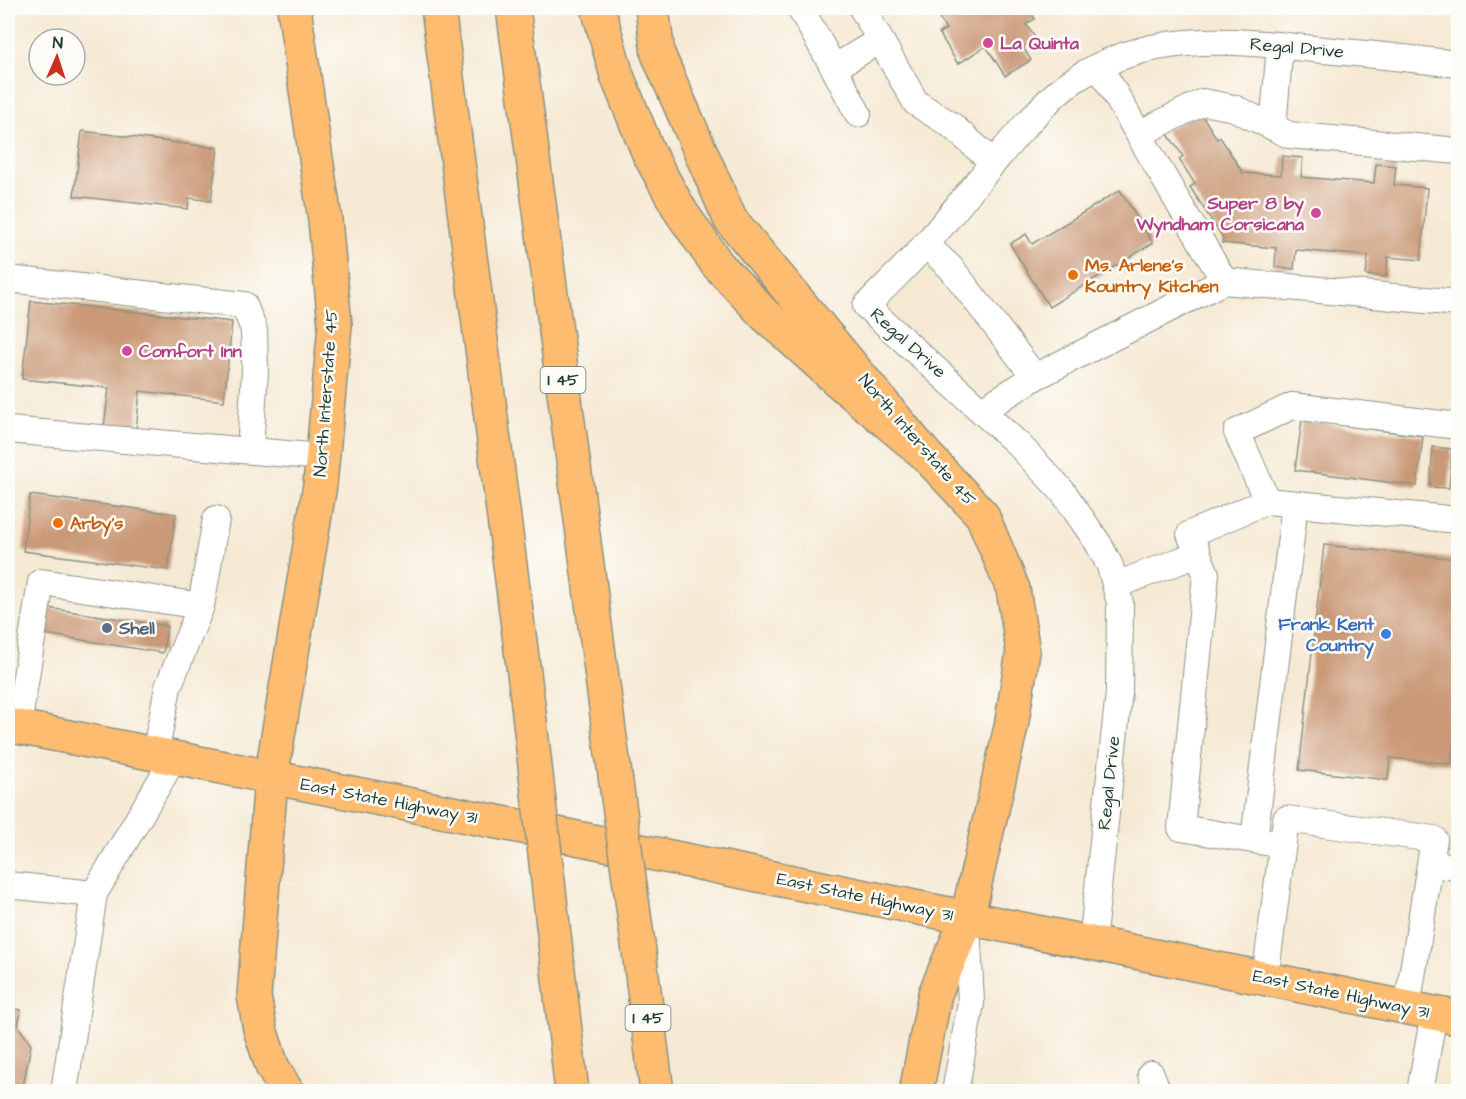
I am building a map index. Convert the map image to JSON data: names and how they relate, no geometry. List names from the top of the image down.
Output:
{
  "streets": {
    "main road": ["I 45", "North Interstate 45", "East State Highway 31"],
    "street": ["Regal Drive"]
  },
  "crossings": [
    ["Regal Drive", "East State Highway 31"],
    ["North Interstate 45", "East State Highway 31"]
  ],
  "places": [
    "La Quinta",
    "Super 8 by Wyndham Corsicana",
    "Ms. Arlene’s Kountry Kitchen",
    "Comfort Inn",
    "Arby's",
    "Shell",
    "Frank Kent Country"
  ],
  "north": "top"
}
